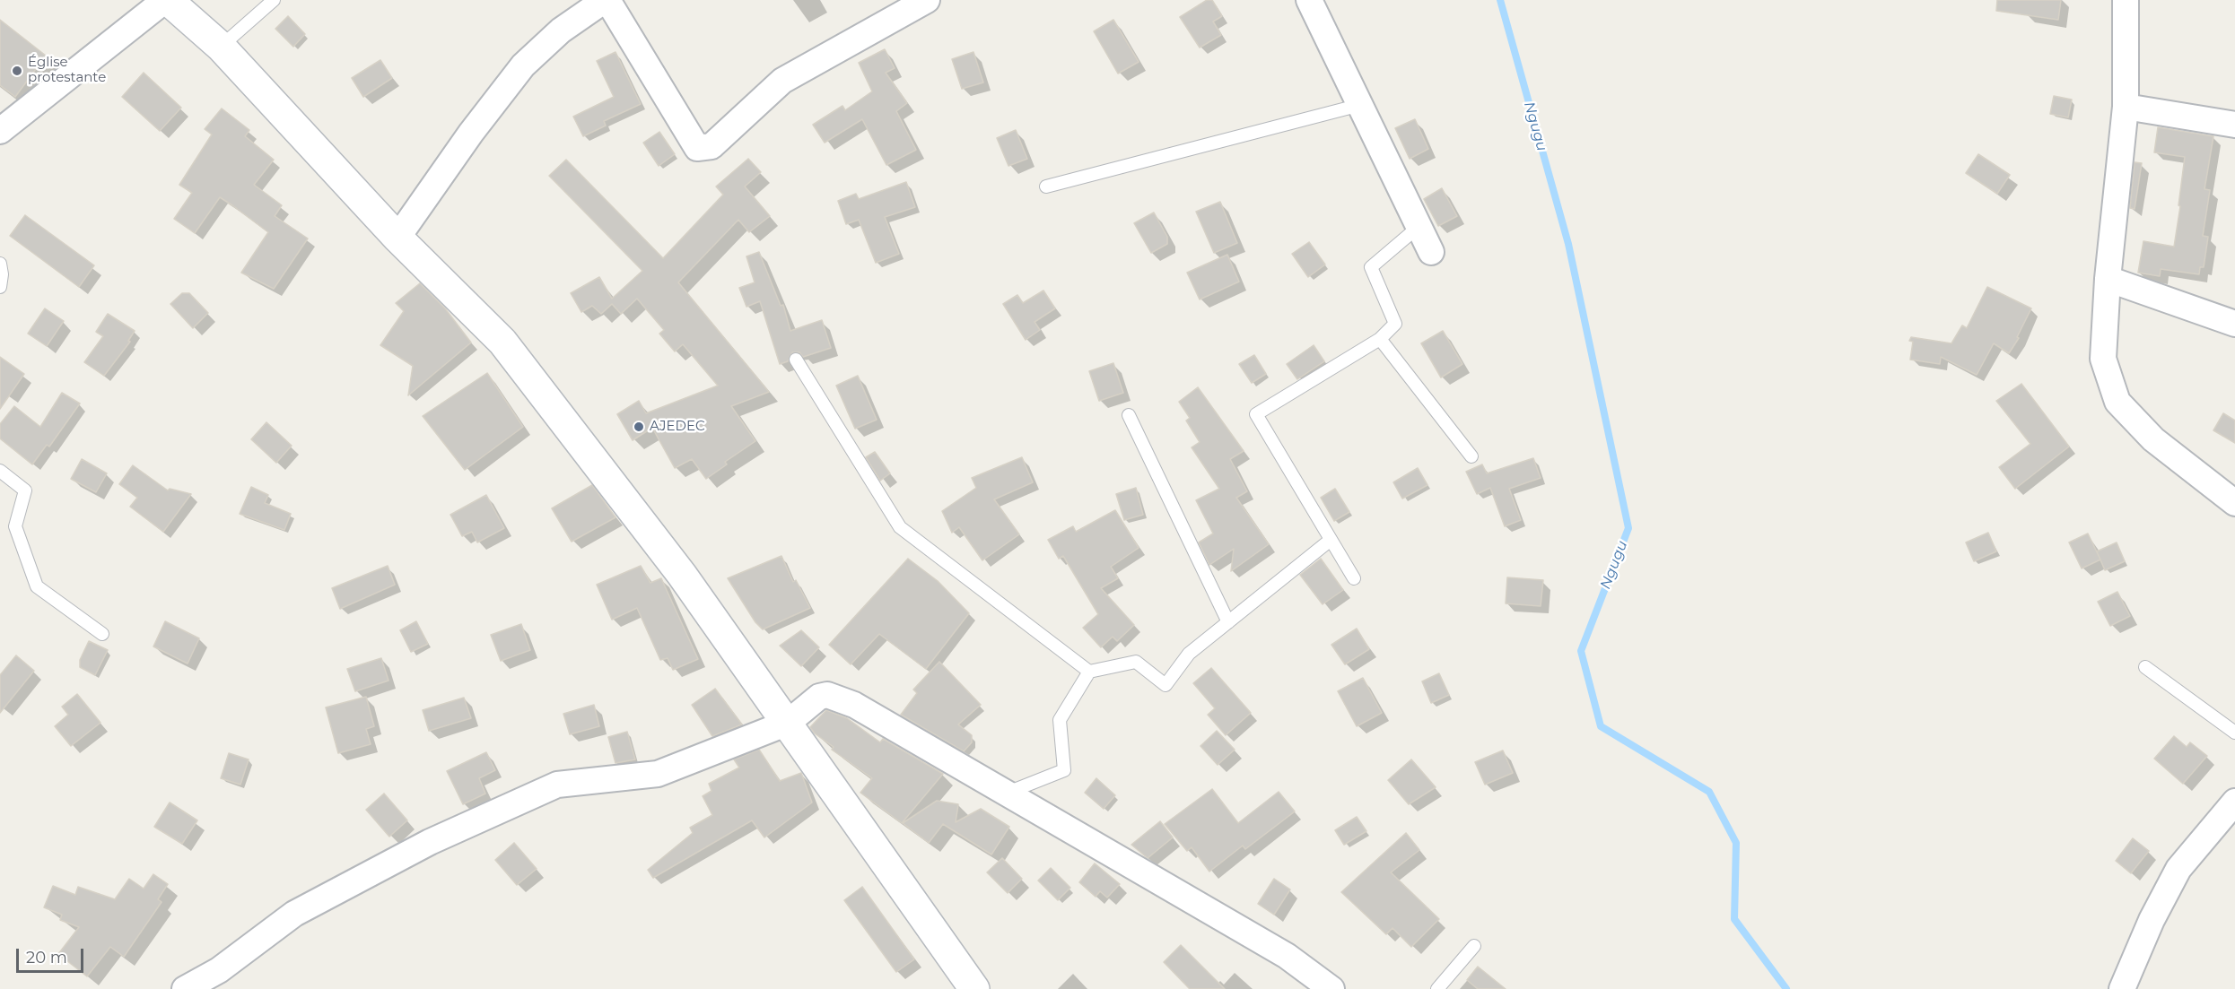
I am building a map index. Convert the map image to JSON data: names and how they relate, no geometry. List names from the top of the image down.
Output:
{
  "water": ["Ngugu"],
  "places": ["Église protestante", "AJEDEC"],
  "scale_bar": "20 m"
}
